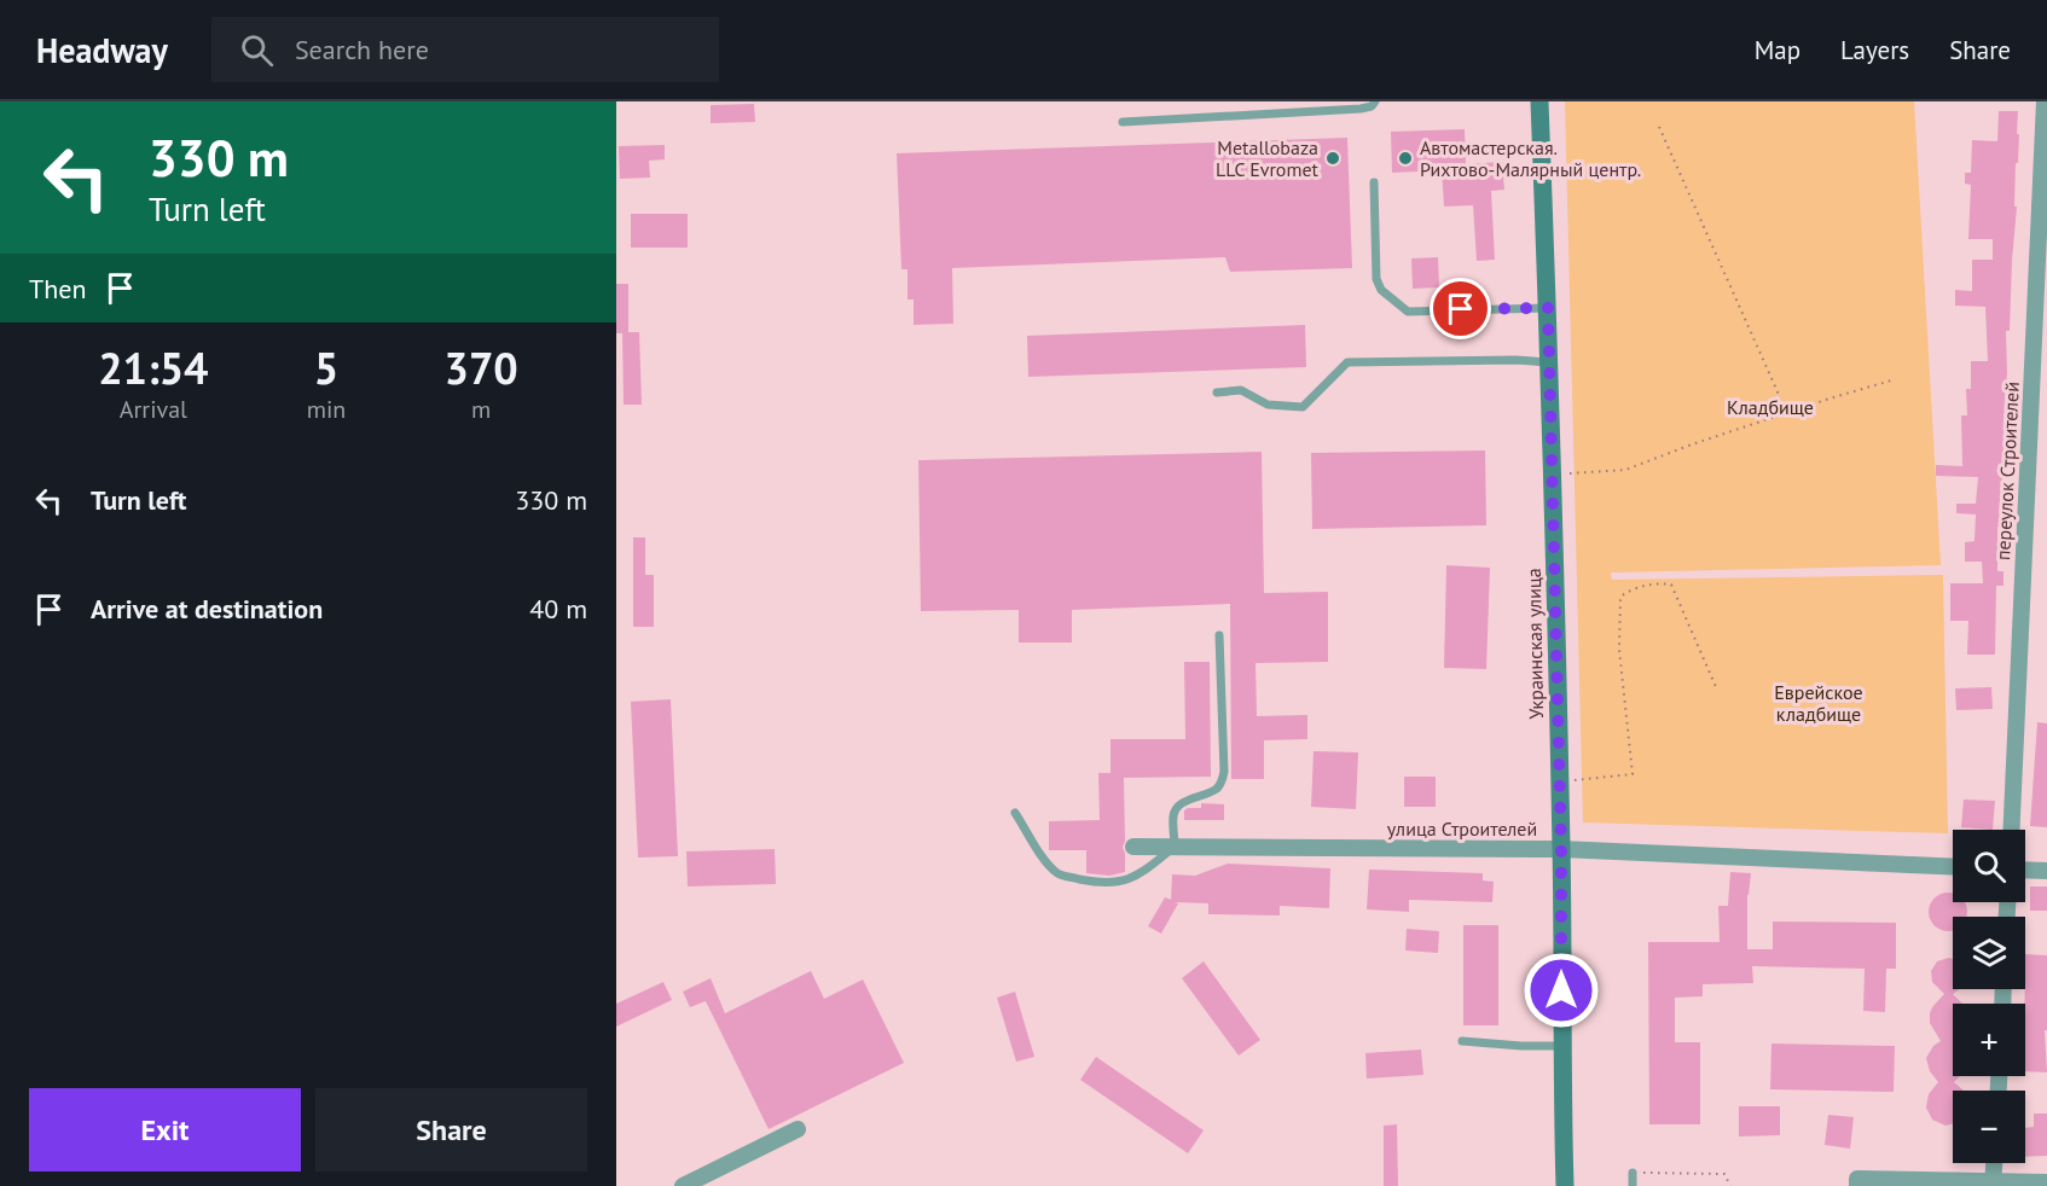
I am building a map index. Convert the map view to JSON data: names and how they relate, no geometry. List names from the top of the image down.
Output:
{
  "streets": {
    "street": ["переулок Строителей", "Украинская улица", "улица Строителей"]
  },
  "crossings": [
    ["Украинская улица", "улица Строителей"]
  ],
  "parks": ["Кладбище", "Еврейское кладбище"],
  "places": ["Metallobaza LLC Evromet", "Автомастерская. Рихтово-Малярный центр."],
  "page": {
    "header": "Headway",
    "search": "Search here",
    "nav": ["Map", "Layers", "Share"],
    "turn": ["330 m", "Turn left"],
    "then": "Then",
    "eta": [
      "21:54",
      "Arrival",
      "5",
      "min",
      "370",
      "m"
    ],
    "list": [
      {
        "name": "Turn left",
        "value": "330 m"
      },
      {
        "name": "Arrive at destination",
        "value": "40 m"
      }
    ],
    "map_buttons": ["+", "−"],
    "buttons": ["Exit", "Share"]
  }
}
